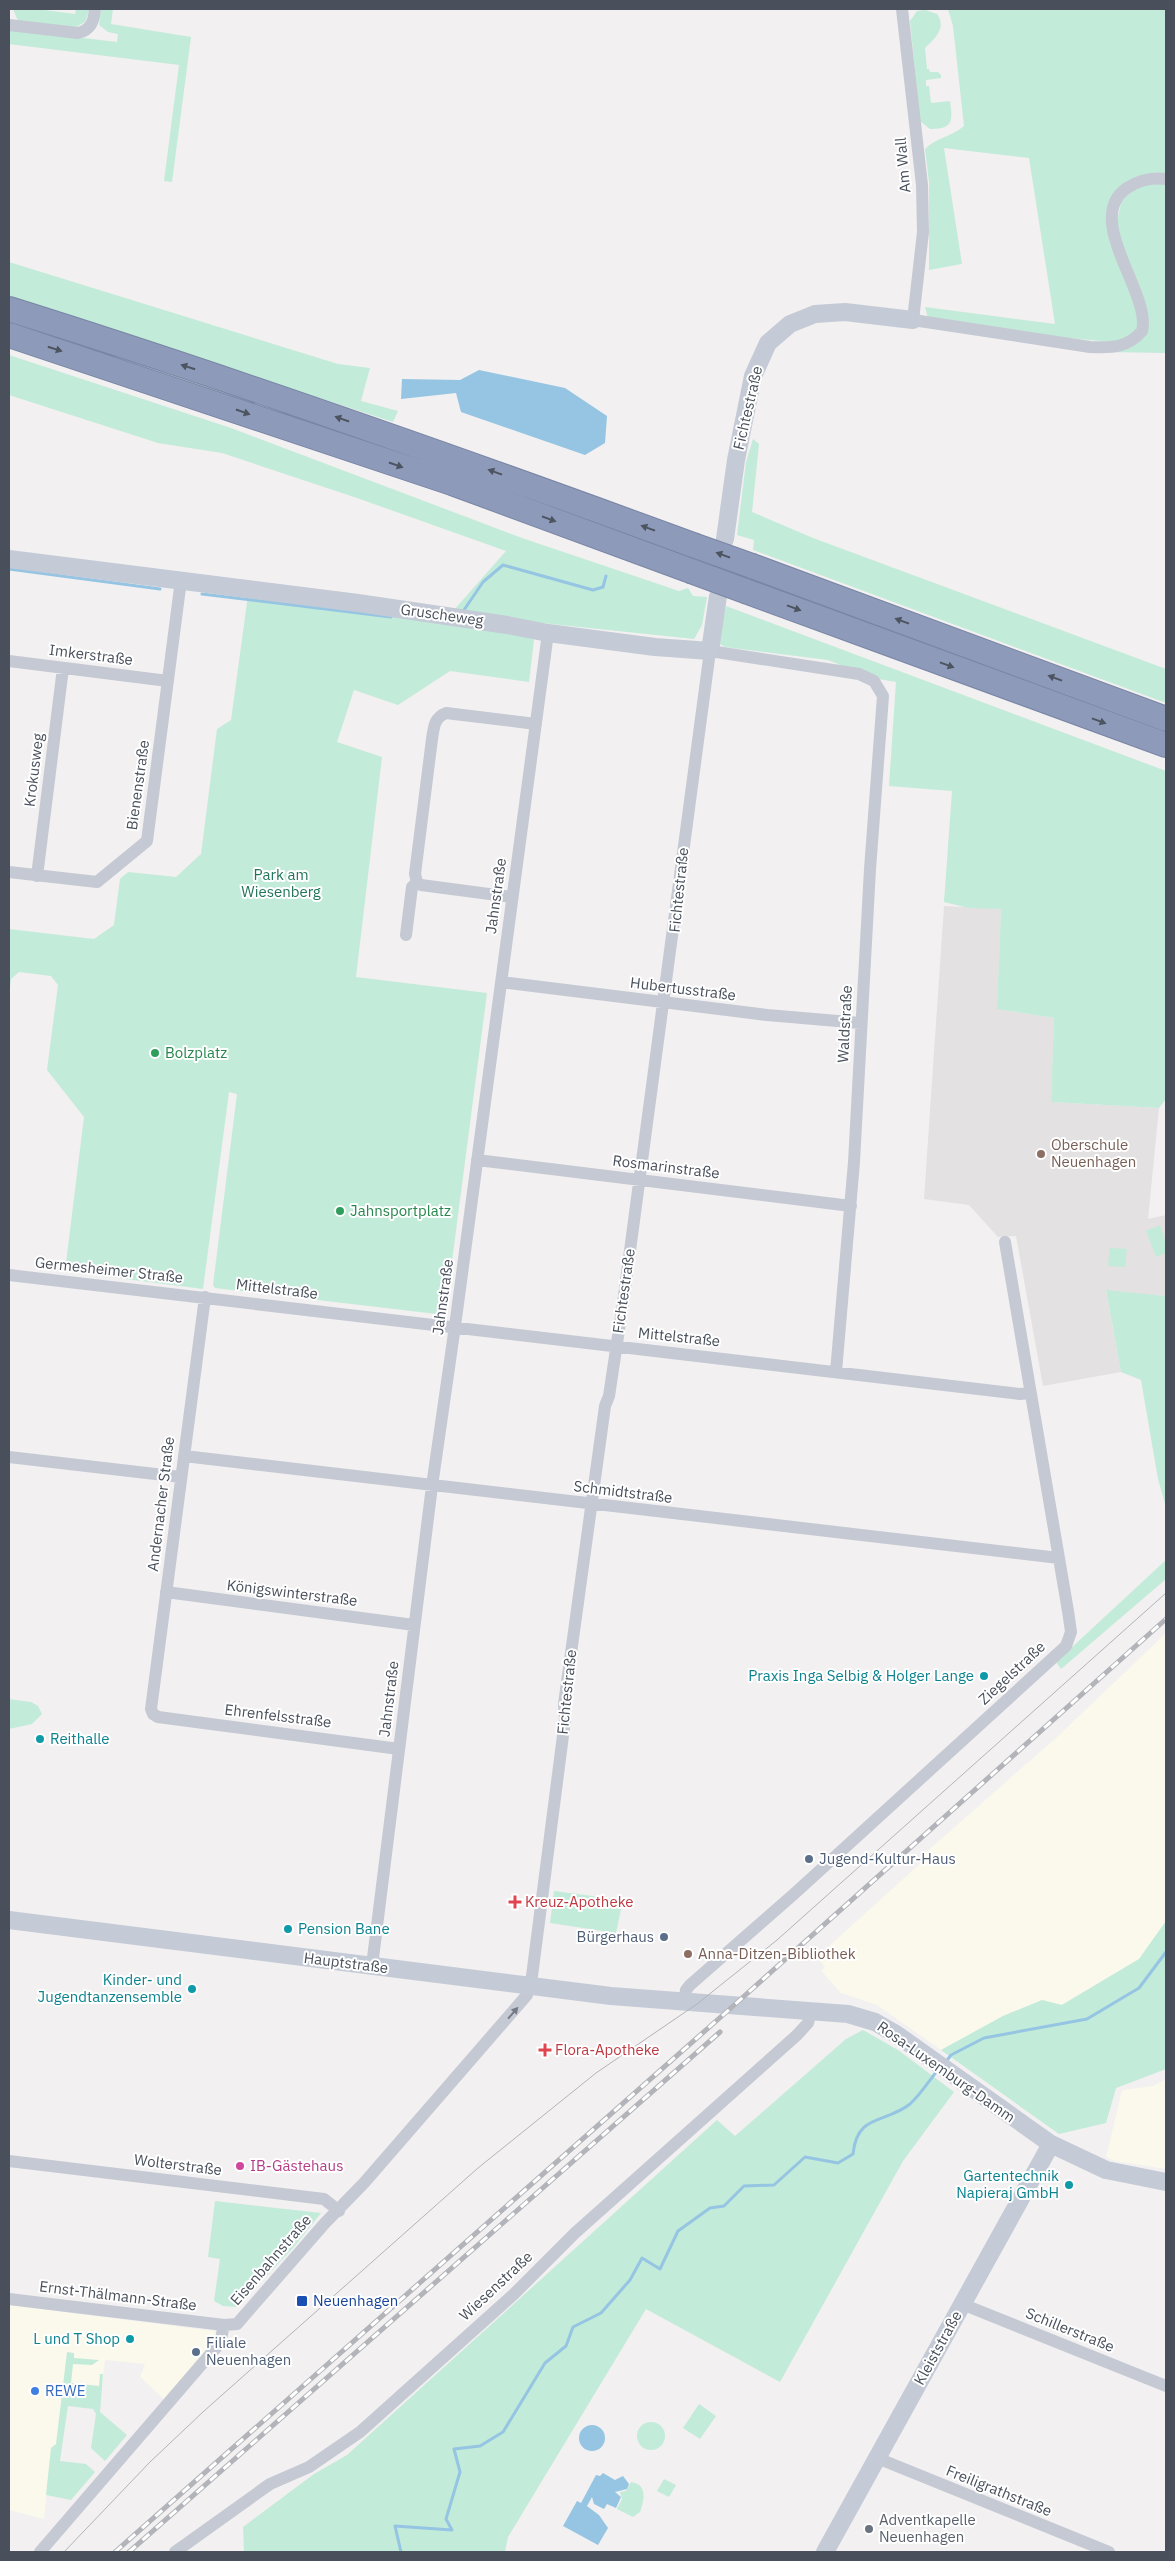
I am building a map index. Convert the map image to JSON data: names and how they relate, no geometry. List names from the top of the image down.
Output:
{
  "streets": {
    "street": [
      "Am Wall",
      "Fichtestraße",
      "Gruscheweg",
      "Imkerstraße",
      "Krokusweg",
      "Bienenstraße",
      "Jahnstraße",
      "Hubertusstraße",
      "Waldstraße",
      "Rosmarinstraße",
      "Germesheimer Straße",
      "Mittelstraße",
      "Schmidtstraße",
      "Andernacher Straße",
      "Königswinterstraße",
      "Ziegelstraße",
      "Ehrenfelsstraße",
      "Hauptstraße",
      "Rosa-Luxemburg-Damm",
      "Wolterstraße",
      "Eisenbahnstraße",
      "Wiesenstraße",
      "Ernst-Thälmann-Straße",
      "Schillerstraße",
      "Kleiststraße",
      "Freiligrathstraße"
    ]
  },
  "crossings": [
    ["Am Wall", "Fichtestraße"],
    ["Fichtestraße", "Gruscheweg"],
    ["Fichtestraße", "Hubertusstraße"],
    ["Fichtestraße", "Rosmarinstraße"],
    ["Fichtestraße", "Mittelstraße"],
    ["Fichtestraße", "Schmidtstraße"],
    ["Fichtestraße", "Hauptstraße"],
    ["Fichtestraße", "Eisenbahnstraße"],
    ["Gruscheweg", "Bienenstraße"],
    ["Gruscheweg", "Jahnstraße"],
    ["Gruscheweg", "Waldstraße"],
    ["Imkerstraße", "Krokusweg"],
    ["Imkerstraße", "Bienenstraße"],
    ["Krokusweg", "Bienenstraße"],
    ["Jahnstraße", "Hubertusstraße"],
    ["Jahnstraße", "Rosmarinstraße"],
    ["Jahnstraße", "Mittelstraße"],
    ["Jahnstraße", "Schmidtstraße"],
    ["Jahnstraße", "Königswinterstraße"],
    ["Jahnstraße", "Ehrenfelsstraße"],
    ["Jahnstraße", "Hauptstraße"],
    ["Hubertusstraße", "Waldstraße"],
    ["Waldstraße", "Rosmarinstraße"],
    ["Waldstraße", "Mittelstraße"],
    ["Germesheimer Straße", "Mittelstraße"],
    ["Germesheimer Straße", "Andernacher Straße"],
    ["Mittelstraße", "Andernacher Straße"],
    ["Mittelstraße", "Ziegelstraße"],
    ["Schmidtstraße", "Andernacher Straße"],
    ["Schmidtstraße", "Ziegelstraße"],
    ["Andernacher Straße", "Königswinterstraße"],
    ["Andernacher Straße", "Ehrenfelsstraße"],
    ["Ziegelstraße", "Hauptstraße"],
    ["Ziegelstraße", "Rosa-Luxemburg-Damm"],
    ["Hauptstraße", "Rosa-Luxemburg-Damm"],
    ["Hauptstraße", "Eisenbahnstraße"],
    ["Rosa-Luxemburg-Damm", "Wiesenstraße"],
    ["Rosa-Luxemburg-Damm", "Kleiststraße"],
    ["Wolterstraße", "Eisenbahnstraße"],
    ["Eisenbahnstraße", "Ernst-Thälmann-Straße"],
    ["Schillerstraße", "Kleiststraße"],
    ["Kleiststraße", "Freiligrathstraße"]
  ],
  "one_way": ["Eisenbahnstraße"],
  "parks": ["Park am Wiesenberg"],
  "places": {
    "other": [
      "Bolzplatz",
      "Oberschule Neuenhagen",
      "Jahnsportplatz",
      "Praxis Inga Selbig & Holger Lange",
      "Reithalle",
      "Jugend-Kultur-Haus",
      "Pension Bane",
      "Bürgerhaus",
      "Anna-Ditzen-Bibliothek",
      "Kinder- und Jugendtanzensemble",
      "IB-Gästehaus",
      "Gartentechnik Napieraj GmbH",
      "L und T Shop",
      "Filiale Neuenhagen",
      "REWE",
      "Adventkapelle Neuenhagen"
    ],
    "health": ["Kreuz-Apotheke", "Flora-Apotheke"],
    "transit": ["Neuenhagen"]
  }
}
